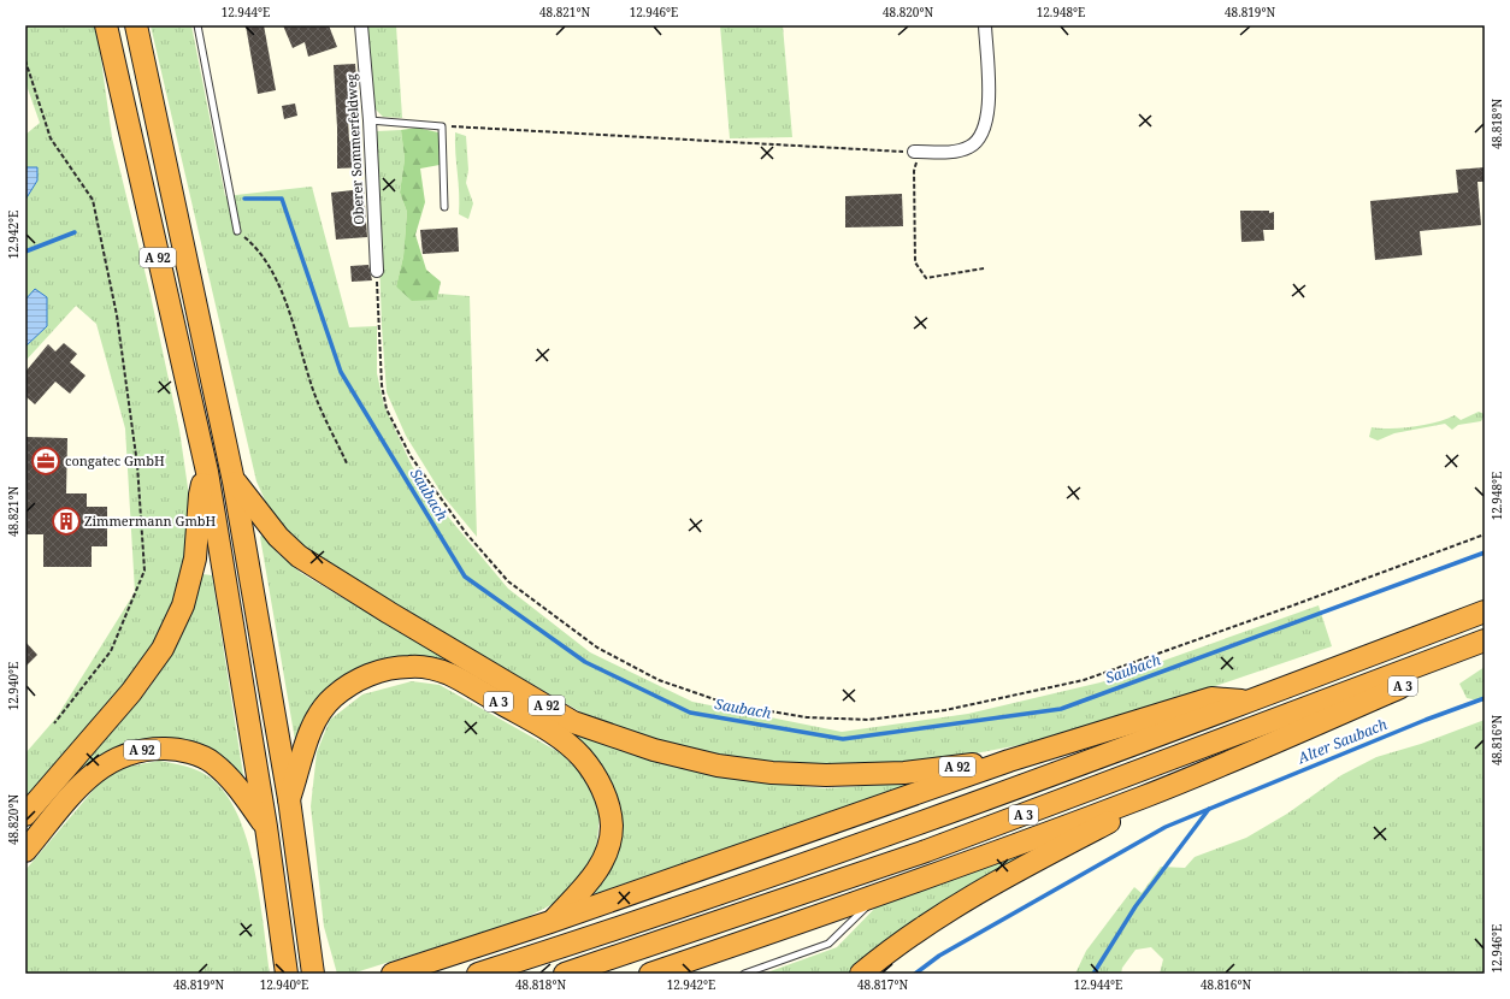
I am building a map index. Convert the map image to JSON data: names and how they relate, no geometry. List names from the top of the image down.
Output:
{
  "streets": {
    "highway": ["A 92", "A 3"],
    "street": ["Oberer Sommerfeldweg"]
  },
  "crossings": [
    ["A 92", "A 3"]
  ],
  "water": ["Saubach", "Alter Saubach"],
  "places": {
    "office": ["congatec GmbH"],
    "building": ["Zimmermann GmbH"]
  },
  "coordinates": [
    "12.944°E",
    "48.821°N",
    "12.946°E",
    "48.820°N",
    "12.948°E",
    "48.819°N",
    "48.818°N",
    "12.942°E",
    "12.940°E",
    "48.816°N",
    "48.817°N"
  ]
}
